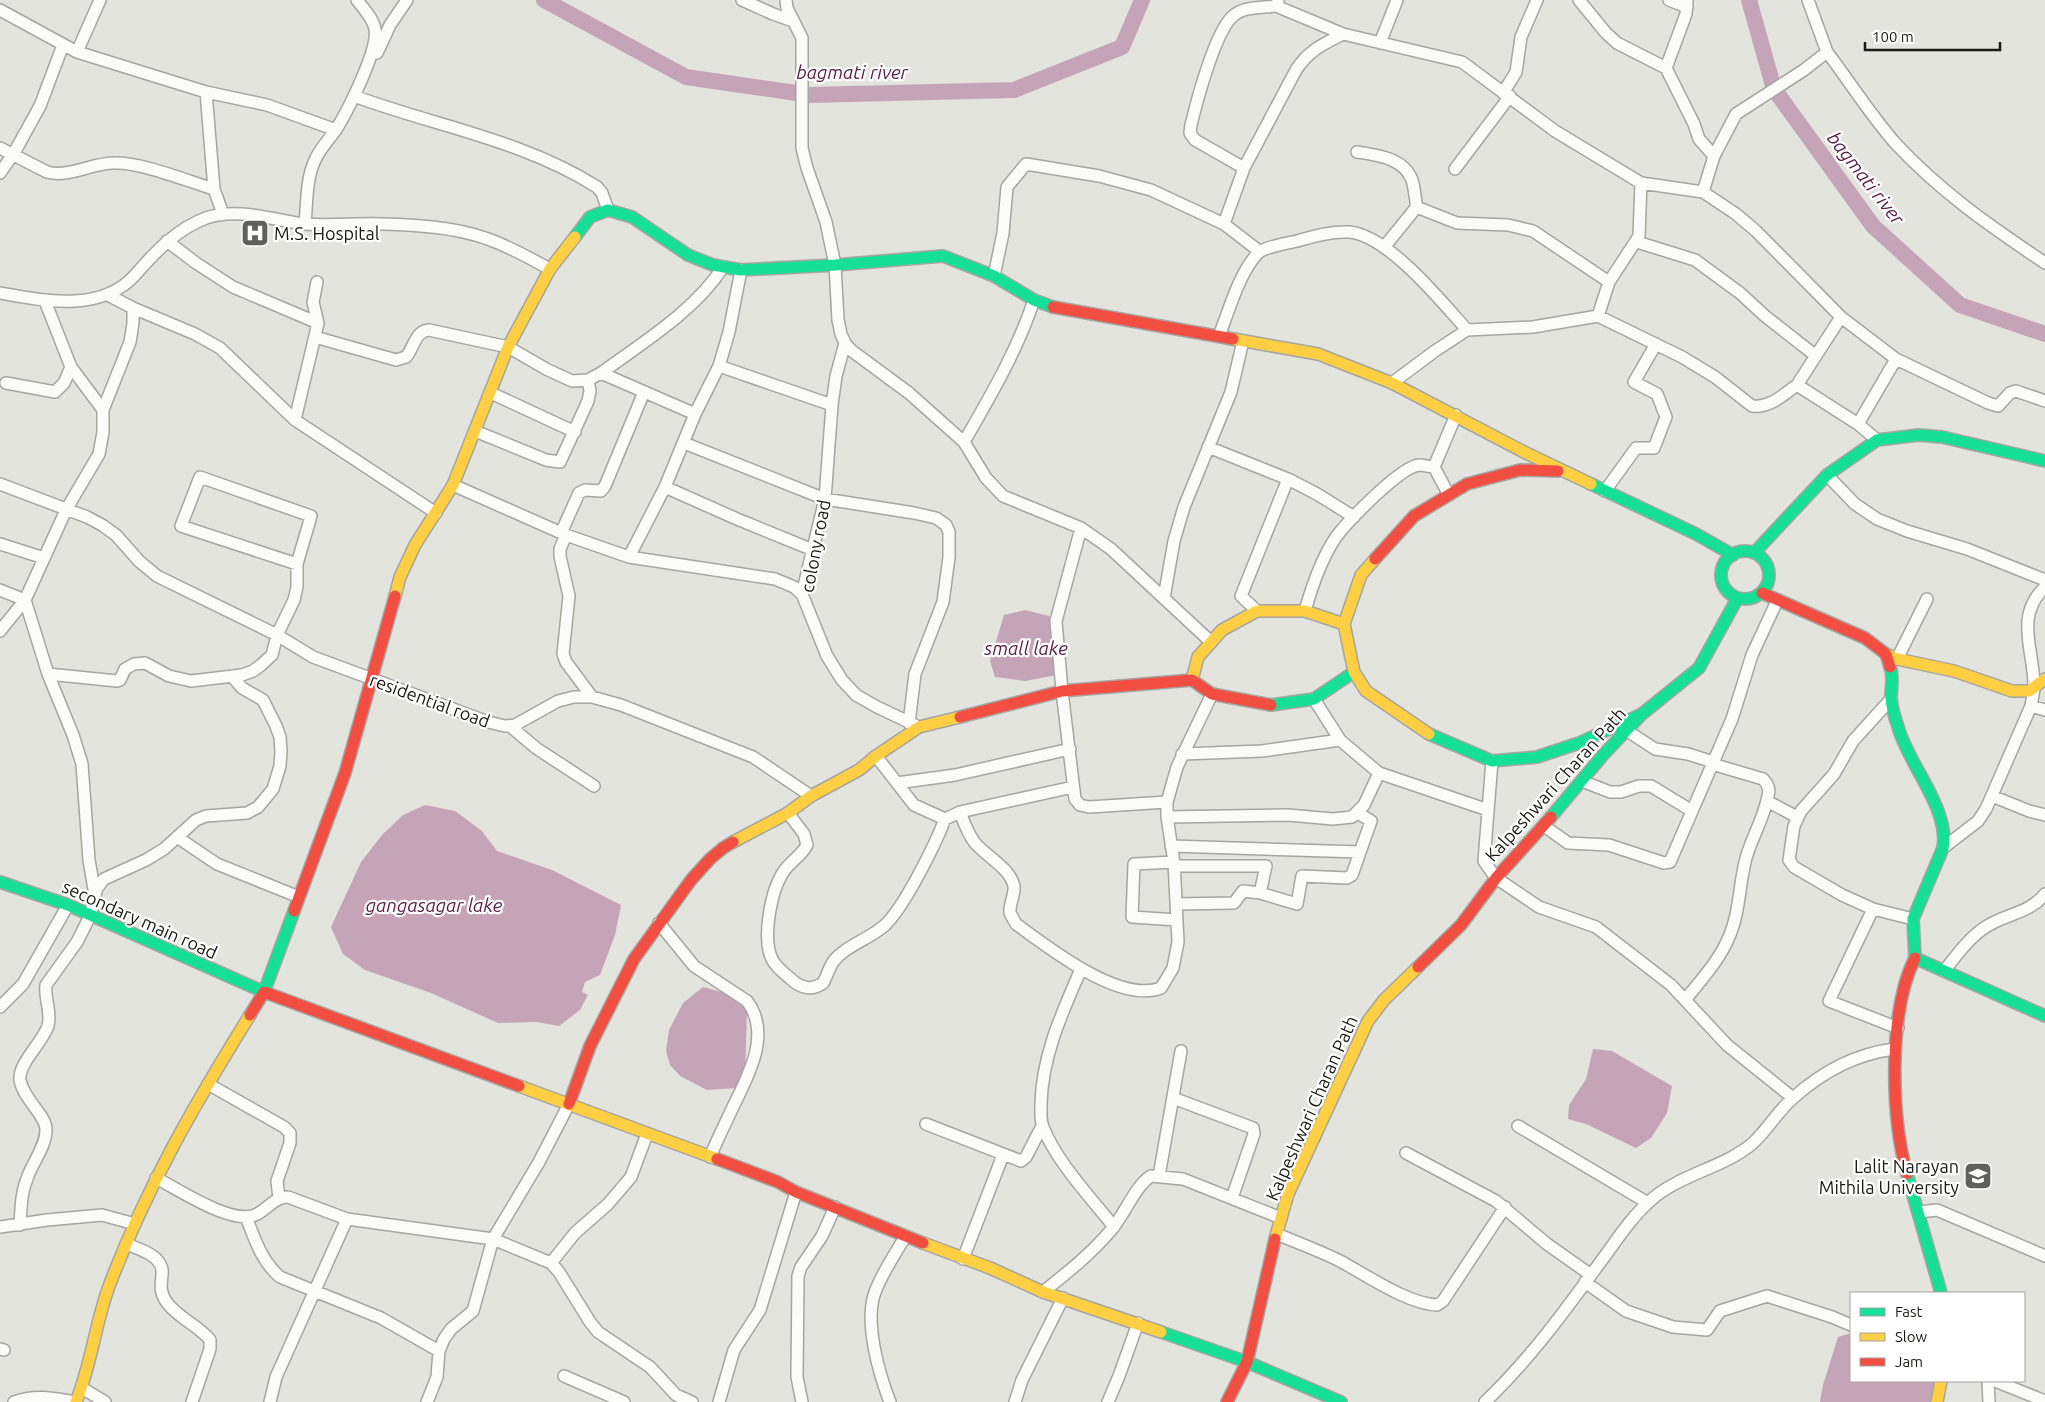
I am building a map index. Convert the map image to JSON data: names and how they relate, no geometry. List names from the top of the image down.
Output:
{
  "streets": {
    "street": [
      "colony road",
      "residential road",
      "Kalpeshwari Charan Path",
      "secondary main road"
    ]
  },
  "crossings": [
    ["Kalpeshwari Charan Path", "secondary main road"]
  ],
  "water": ["bagmati river", "small lake", "gangasagar lake"],
  "places": {
    "hospital": ["M.S. Hospital"],
    "school or university": ["Lalit Narayan Mithila University"]
  },
  "legend": ["Fast", "Slow", "Jam"],
  "scale_bar": "100 m"
}
